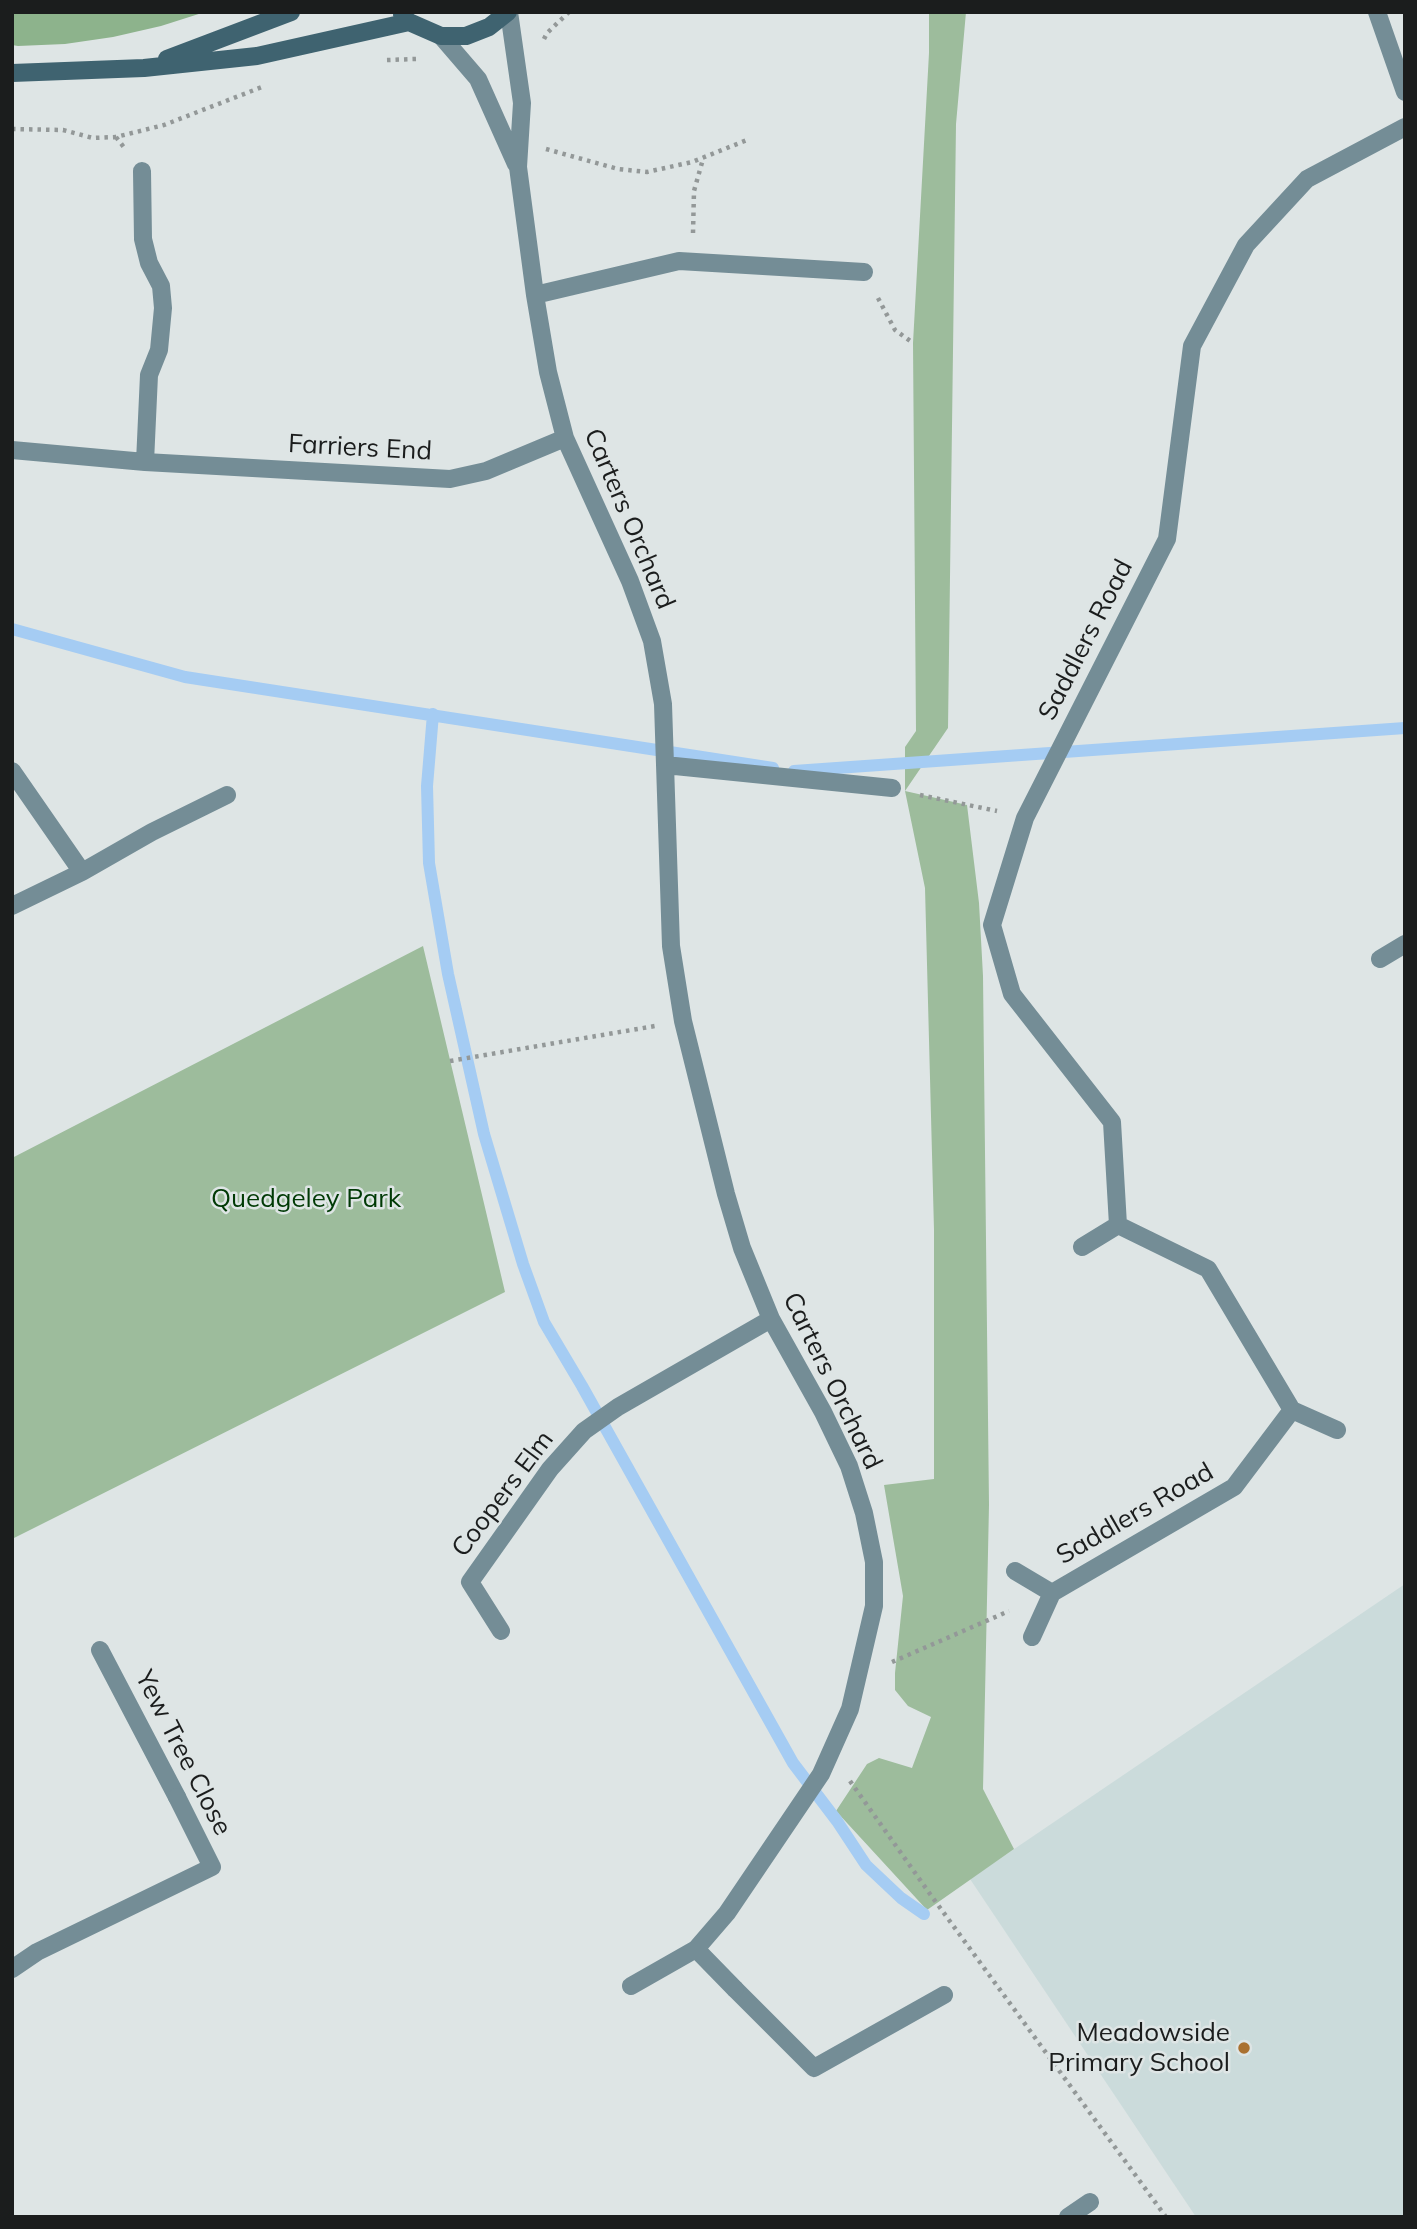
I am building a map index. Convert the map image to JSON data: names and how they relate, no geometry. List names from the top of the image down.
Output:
{
  "streets": {
    "street": [
      "Farriers End",
      "Carters Orchard",
      "Saddlers Road",
      "Coopers Elm",
      "Yew Tree Close"
    ]
  },
  "crossings": [
    ["Farriers End", "Carters Orchard"],
    ["Carters Orchard", "Coopers Elm"]
  ],
  "parks": ["Quedgeley Park"],
  "places": ["Meadowside Primary School"]
}
